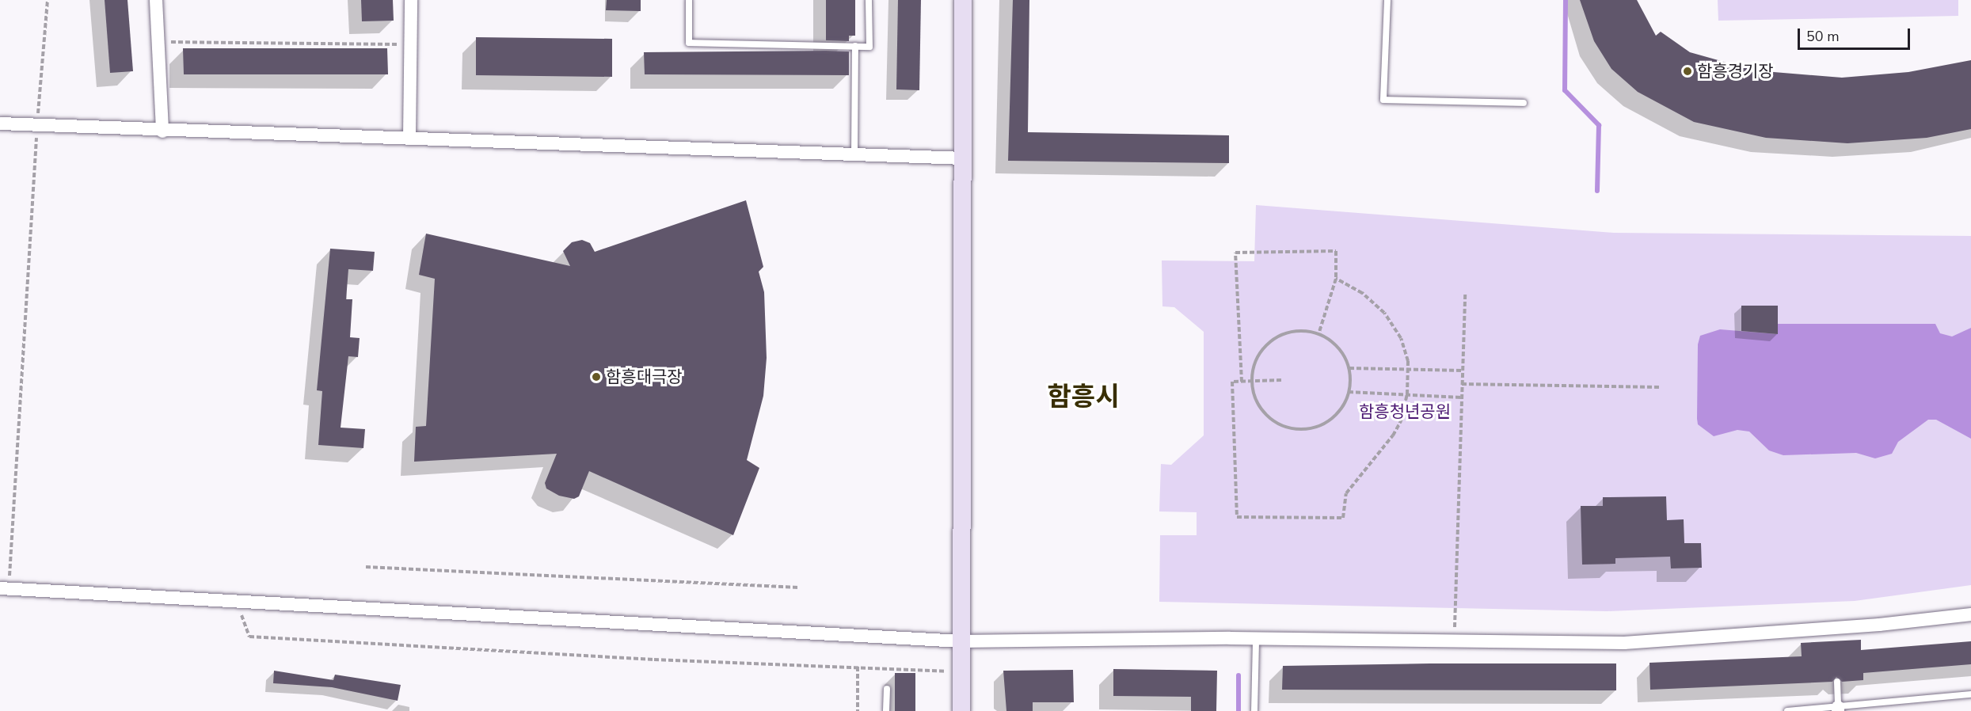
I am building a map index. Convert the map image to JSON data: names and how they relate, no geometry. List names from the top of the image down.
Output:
{
  "districts": ["함흥시"],
  "parks": ["함흥청년공원"],
  "places": ["함흥경기장", "함흥대극장"],
  "scale_bar": "50 m"
}
